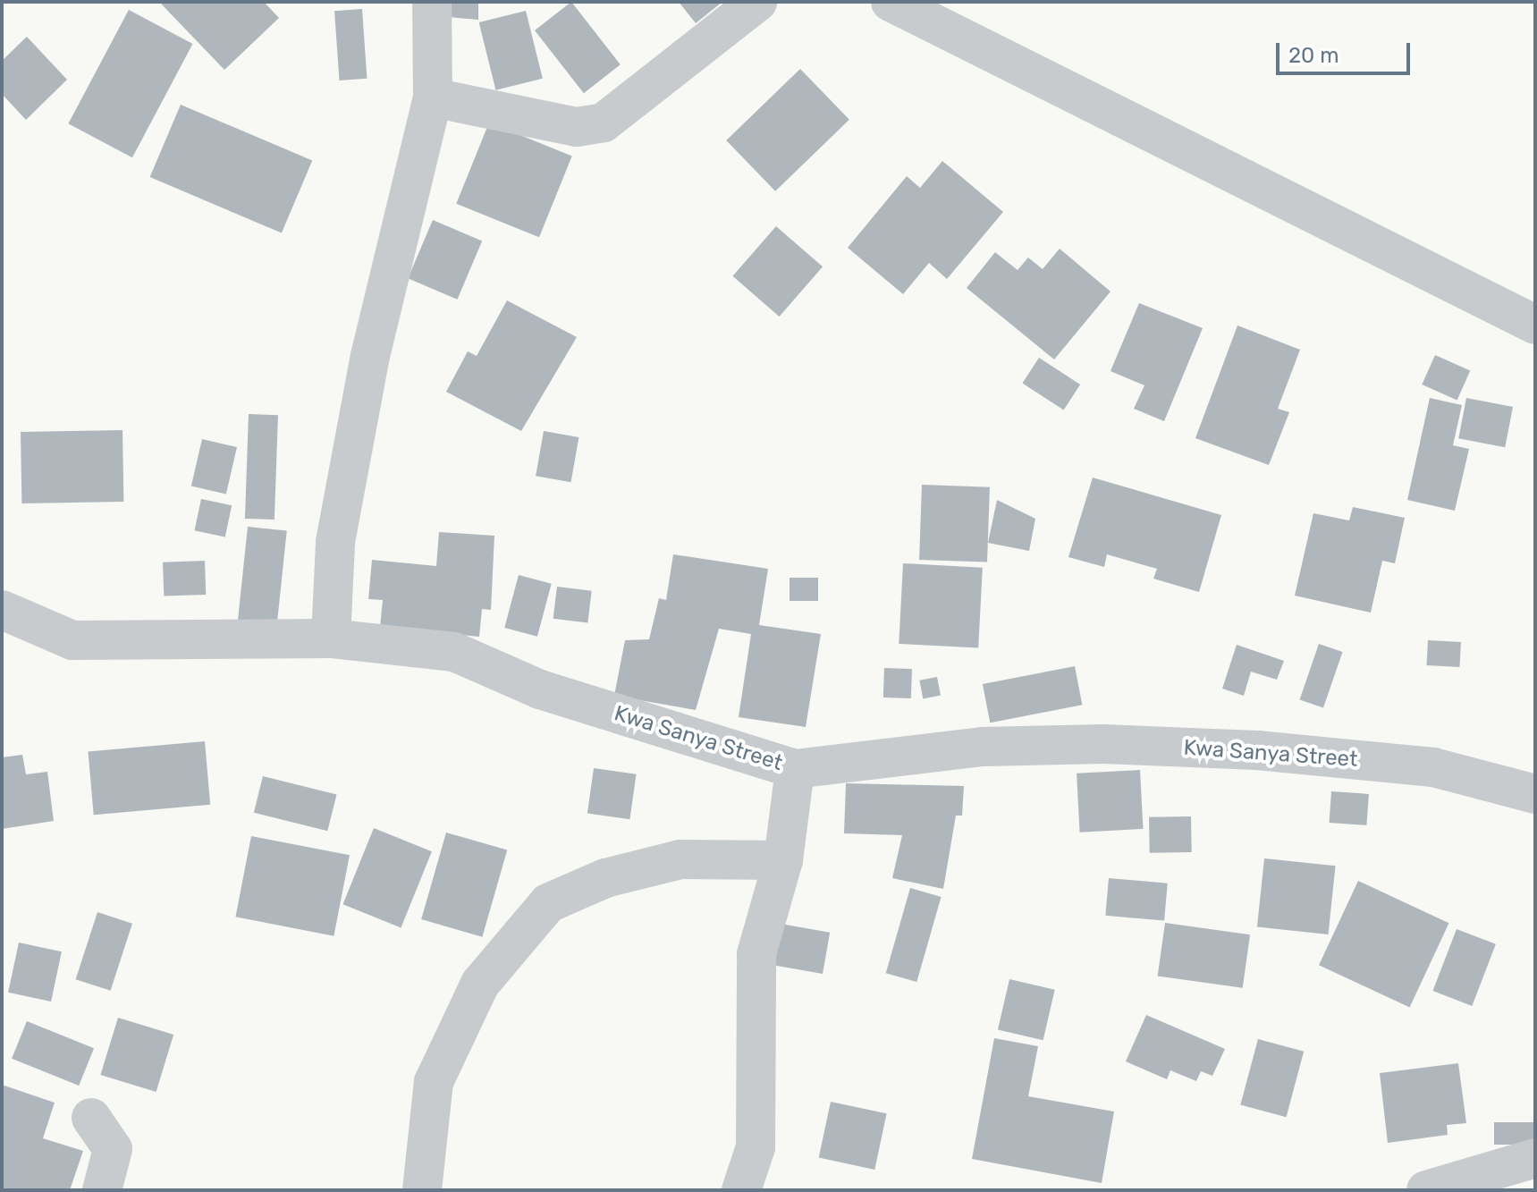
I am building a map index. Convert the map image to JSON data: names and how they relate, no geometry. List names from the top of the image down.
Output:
{
  "streets": {
    "street": ["Kwa Sanya Street"]
  },
  "scale_bar": "20 m"
}
